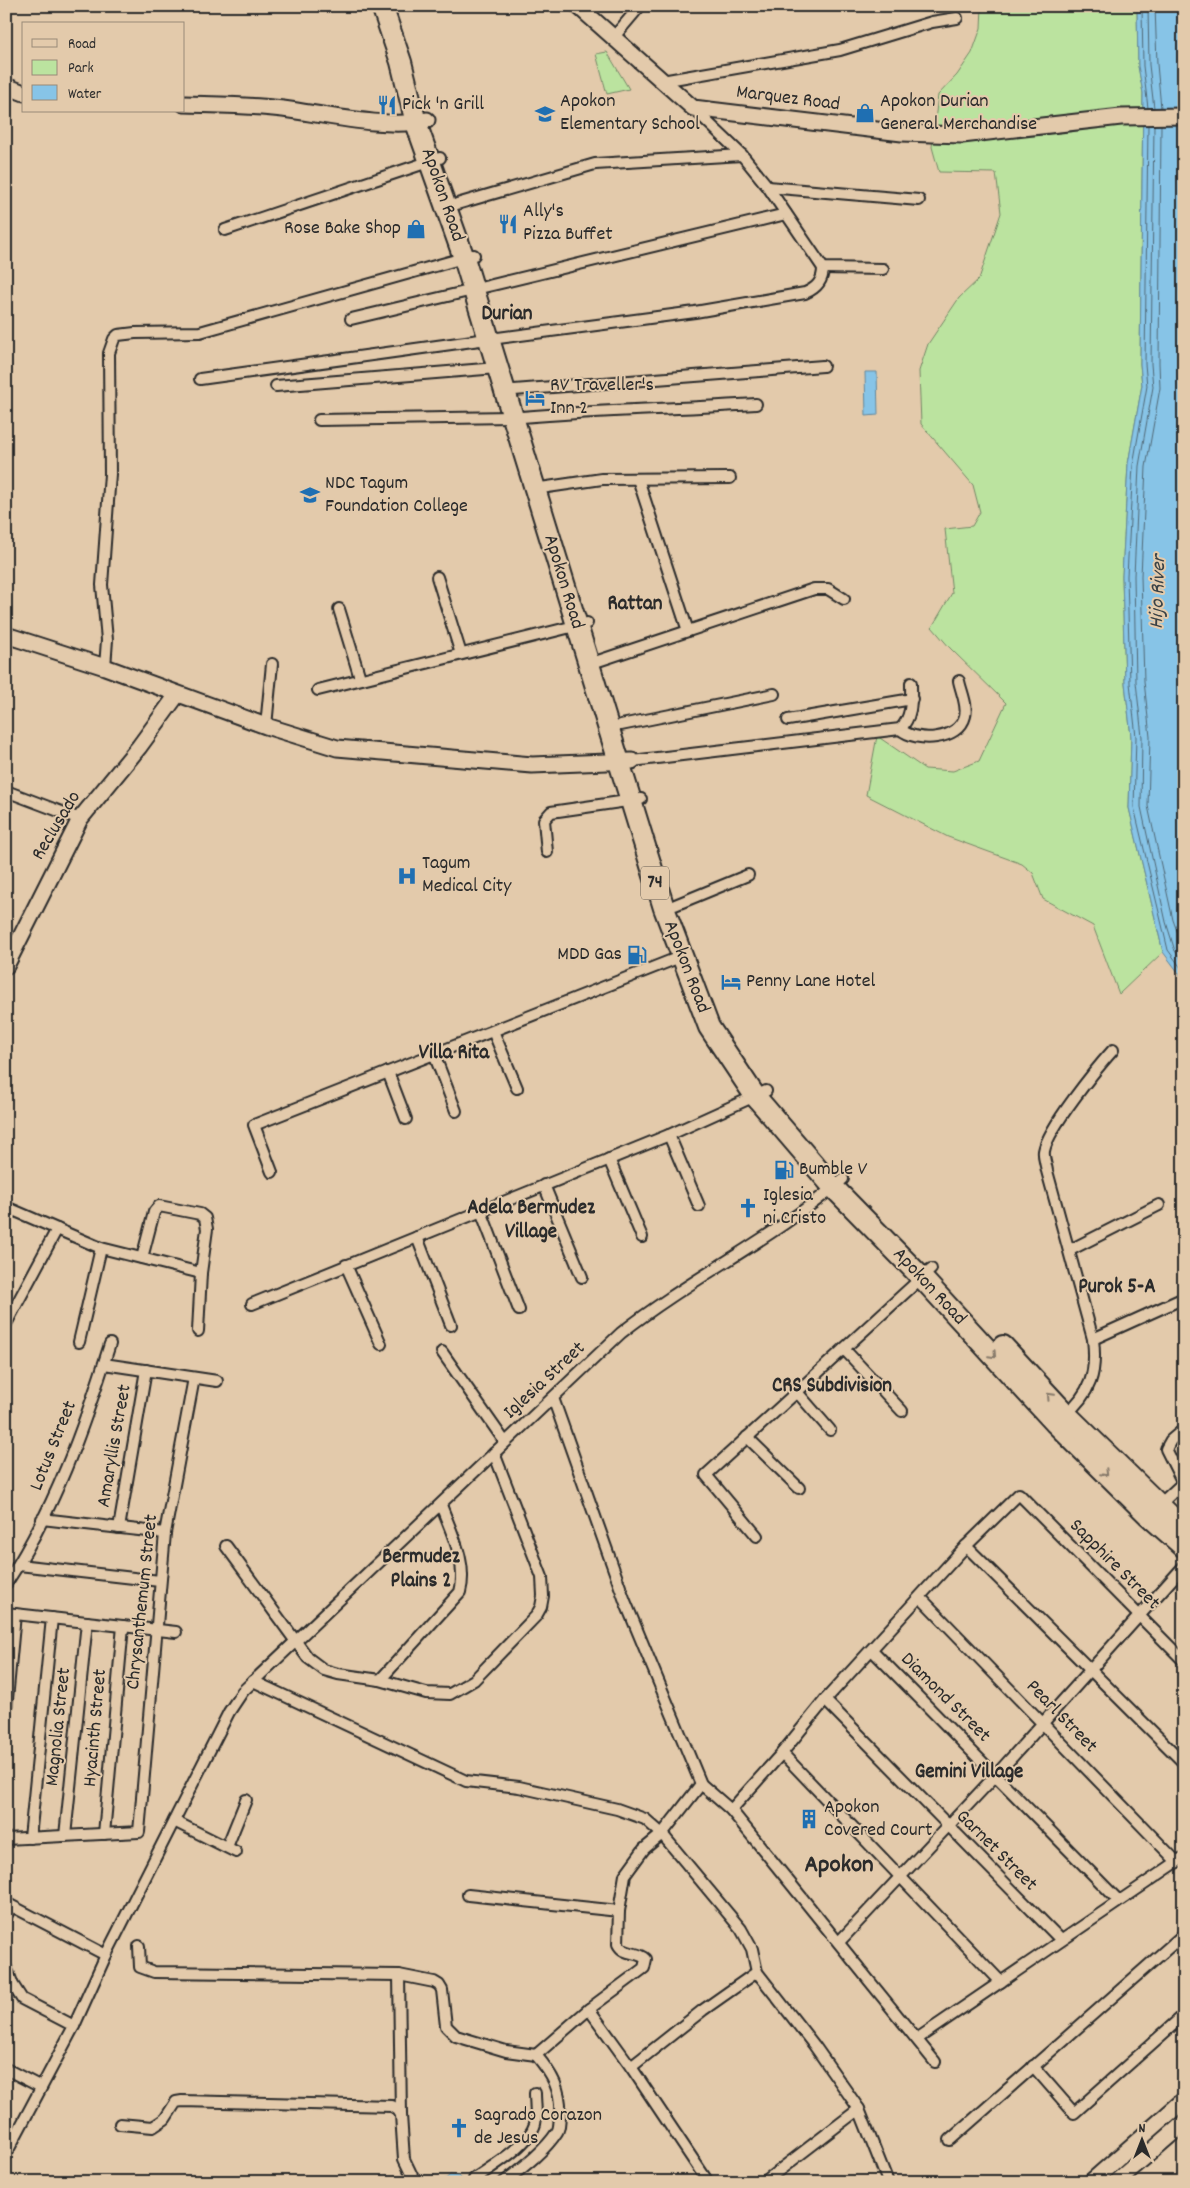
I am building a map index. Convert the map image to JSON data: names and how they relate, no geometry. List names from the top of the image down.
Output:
{
  "streets": {
    "highway": ["Apokon Road", "74"],
    "main road": ["Marquez Road", "Reclusado"],
    "street": [
      "Iglesia Street",
      "Lotus Street",
      "Amaryllis Street",
      "Sapphire Street",
      "Chrysanthemum Street",
      "Diamond Street",
      "Pearl Street",
      "Magnolia Street",
      "Hyacinth Street",
      "Garnet Street"
    ]
  },
  "crossings": [
    ["Apokon Road", "Iglesia Street"],
    ["Chrysanthemum Street", "Hyacinth Street"]
  ],
  "districts": [
    "Durian",
    "Rattan",
    "Villa Rita",
    "Adela Bermudez Village",
    "Purok 5-A",
    "CRS Subdivision",
    "Bermudez Plains 2",
    "Gemini Village",
    "Apokon"
  ],
  "water": ["Hijo River"],
  "places": {
    "restaurant": ["Pick 'n Grill", "Ally's Pizza Buffet"],
    "shop": ["Apokon Durian General Merchandise", "Rose Bake Shop"],
    "school or university": ["Apokon Elementary School", "NDC Tagum Foundation College"],
    "hotel": ["RV Traveller's Inn 2", "Penny Lane Hotel"],
    "hospital": ["Tagum Medical City"],
    "fuel station": ["MDD Gas", "Bumble V"],
    "church": ["Iglesia ni Cristo", "Sagrado Corazon de Jesus"],
    "building": ["Apokon Covered Court"]
  },
  "legend": ["Road", "Park", "Water"],
  "north": "top"
}
